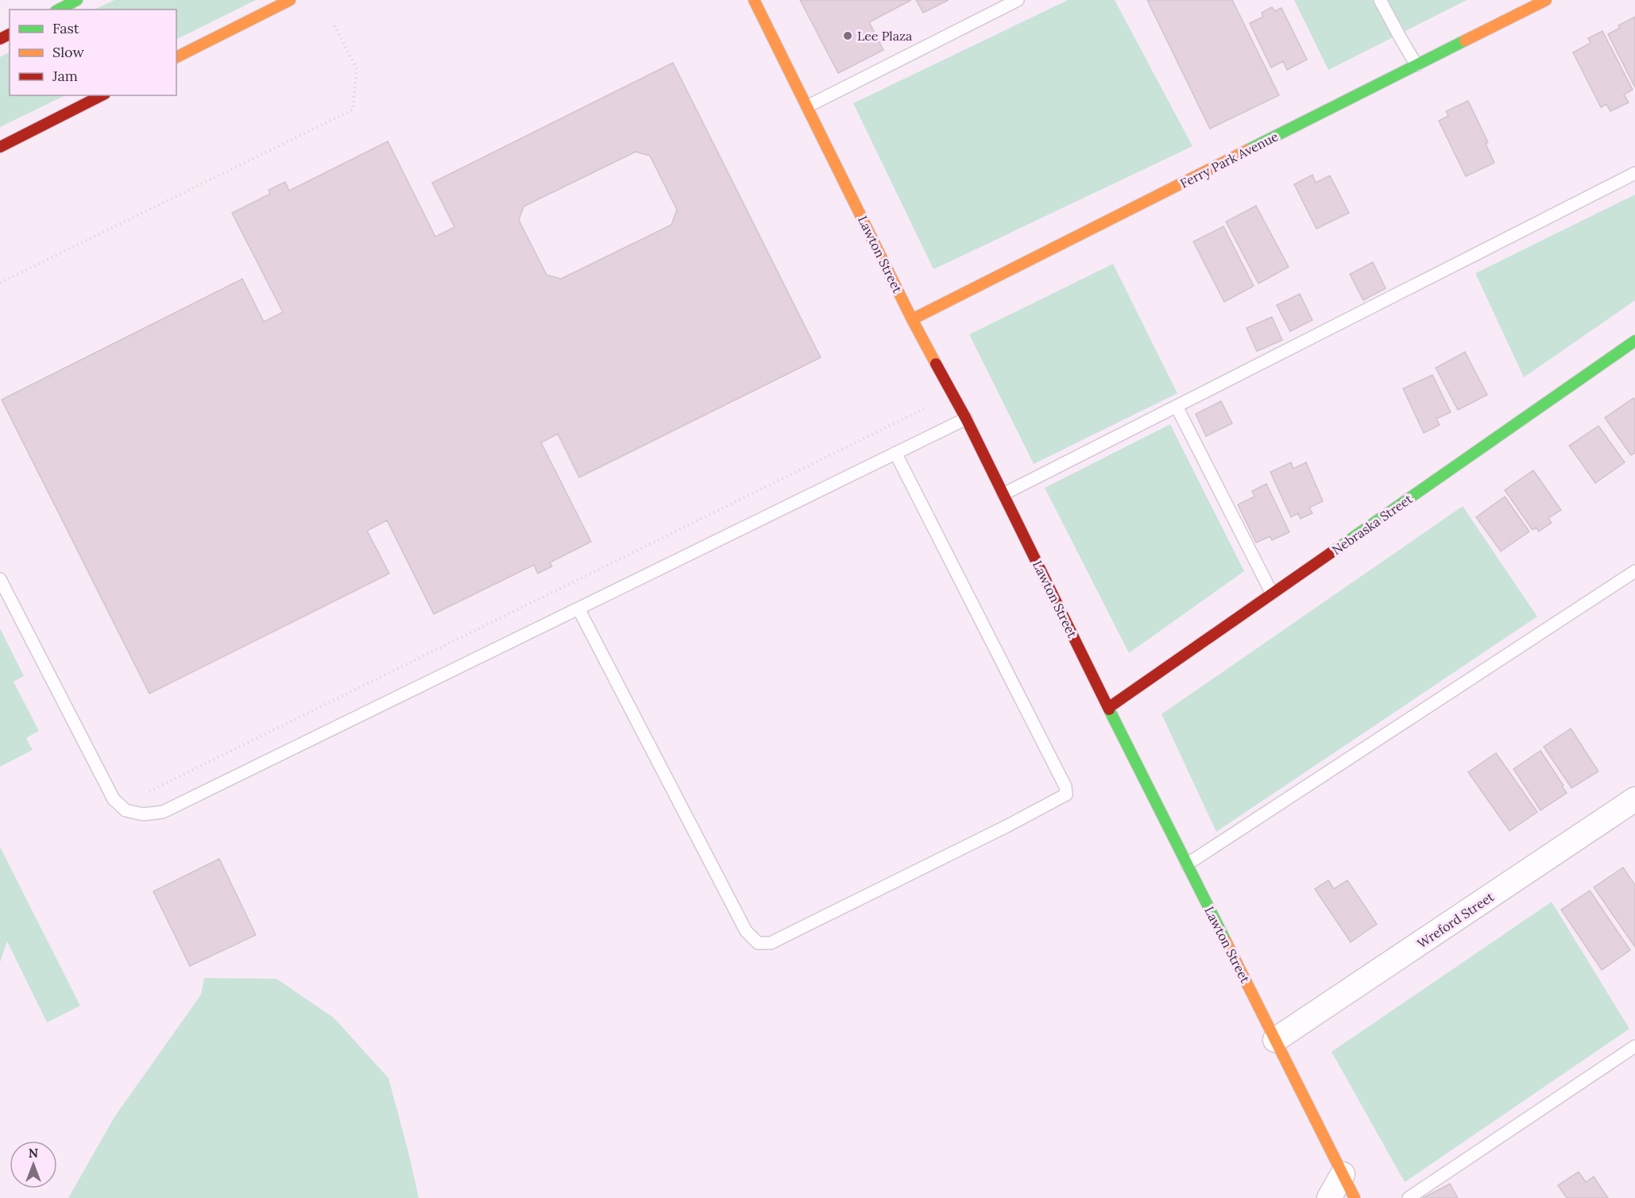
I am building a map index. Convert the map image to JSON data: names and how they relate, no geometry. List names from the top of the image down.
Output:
{
  "streets": {
    "street": [
      "Ferry Park Avenue",
      "Lawton Street",
      "Nebraska Street",
      "Wreford Street"
    ]
  },
  "crossings": [
    ["Ferry Park Avenue", "Lawton Street"],
    ["Lawton Street", "Nebraska Street"],
    ["Lawton Street", "Wreford Street"]
  ],
  "places": ["Lee Plaza"],
  "legend": ["Fast", "Slow", "Jam"],
  "north": "top"
}
